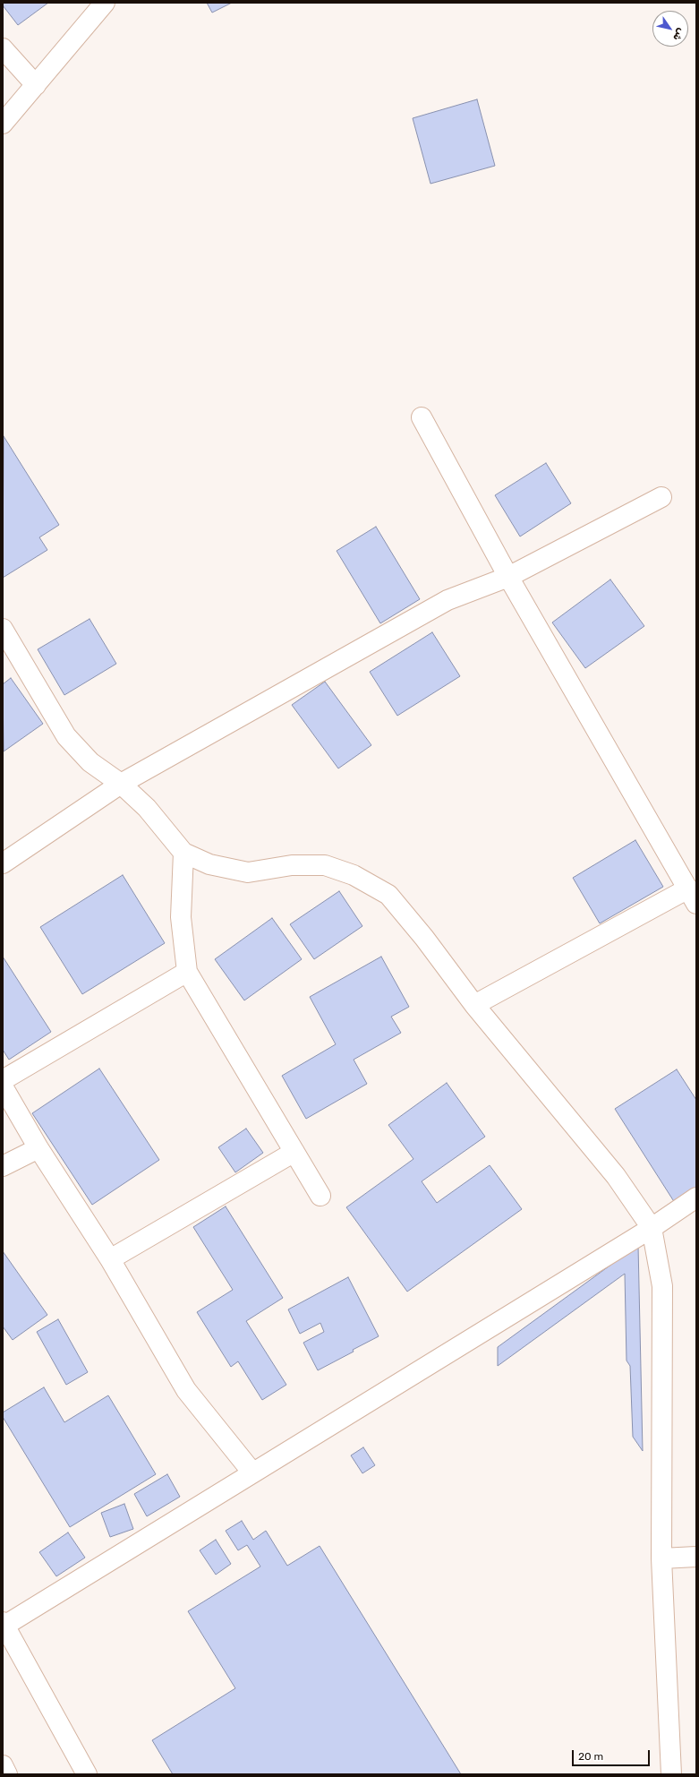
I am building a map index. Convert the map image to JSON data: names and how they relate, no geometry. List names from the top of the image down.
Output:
{
  "scale_bar": "20 m",
  "north": "bottom right"
}
